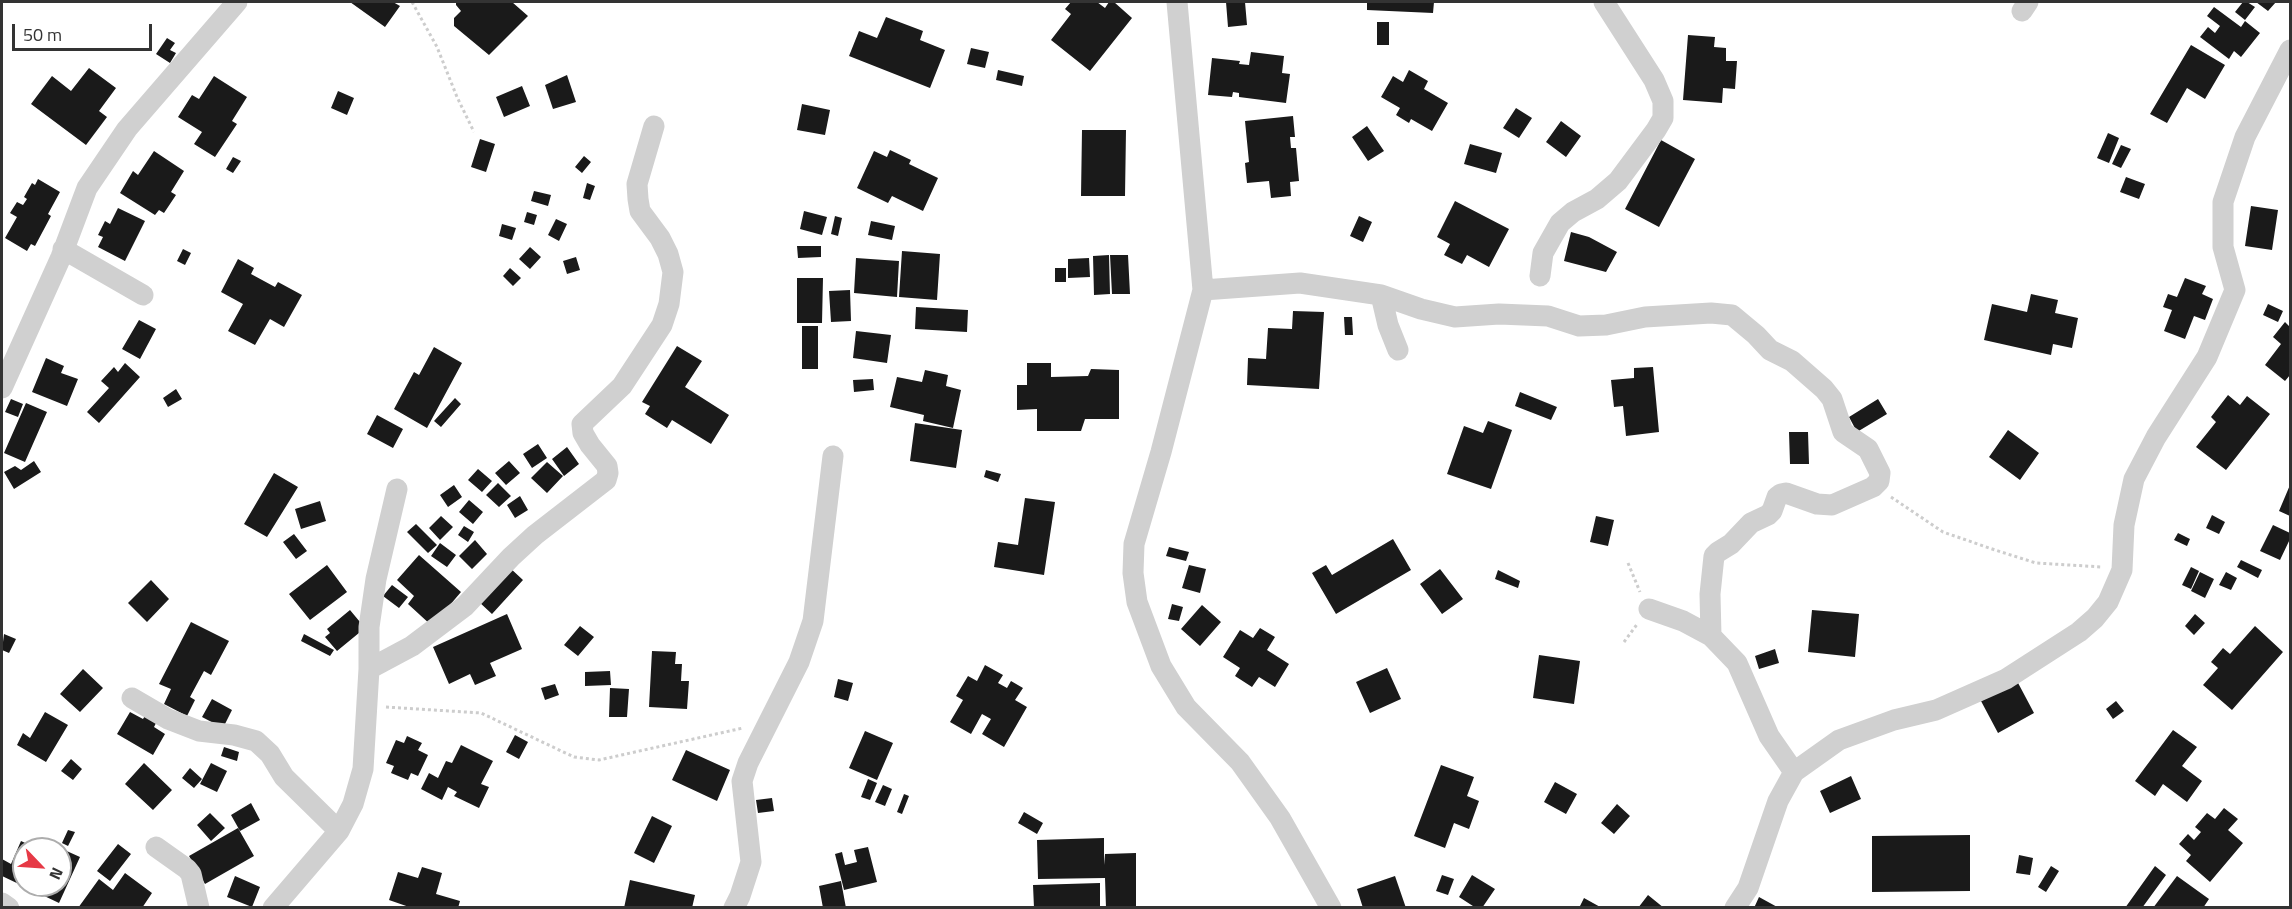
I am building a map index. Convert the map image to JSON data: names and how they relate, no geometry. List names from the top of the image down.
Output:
{
  "scale_bar": "50 m",
  "north": "bottom right"
}
